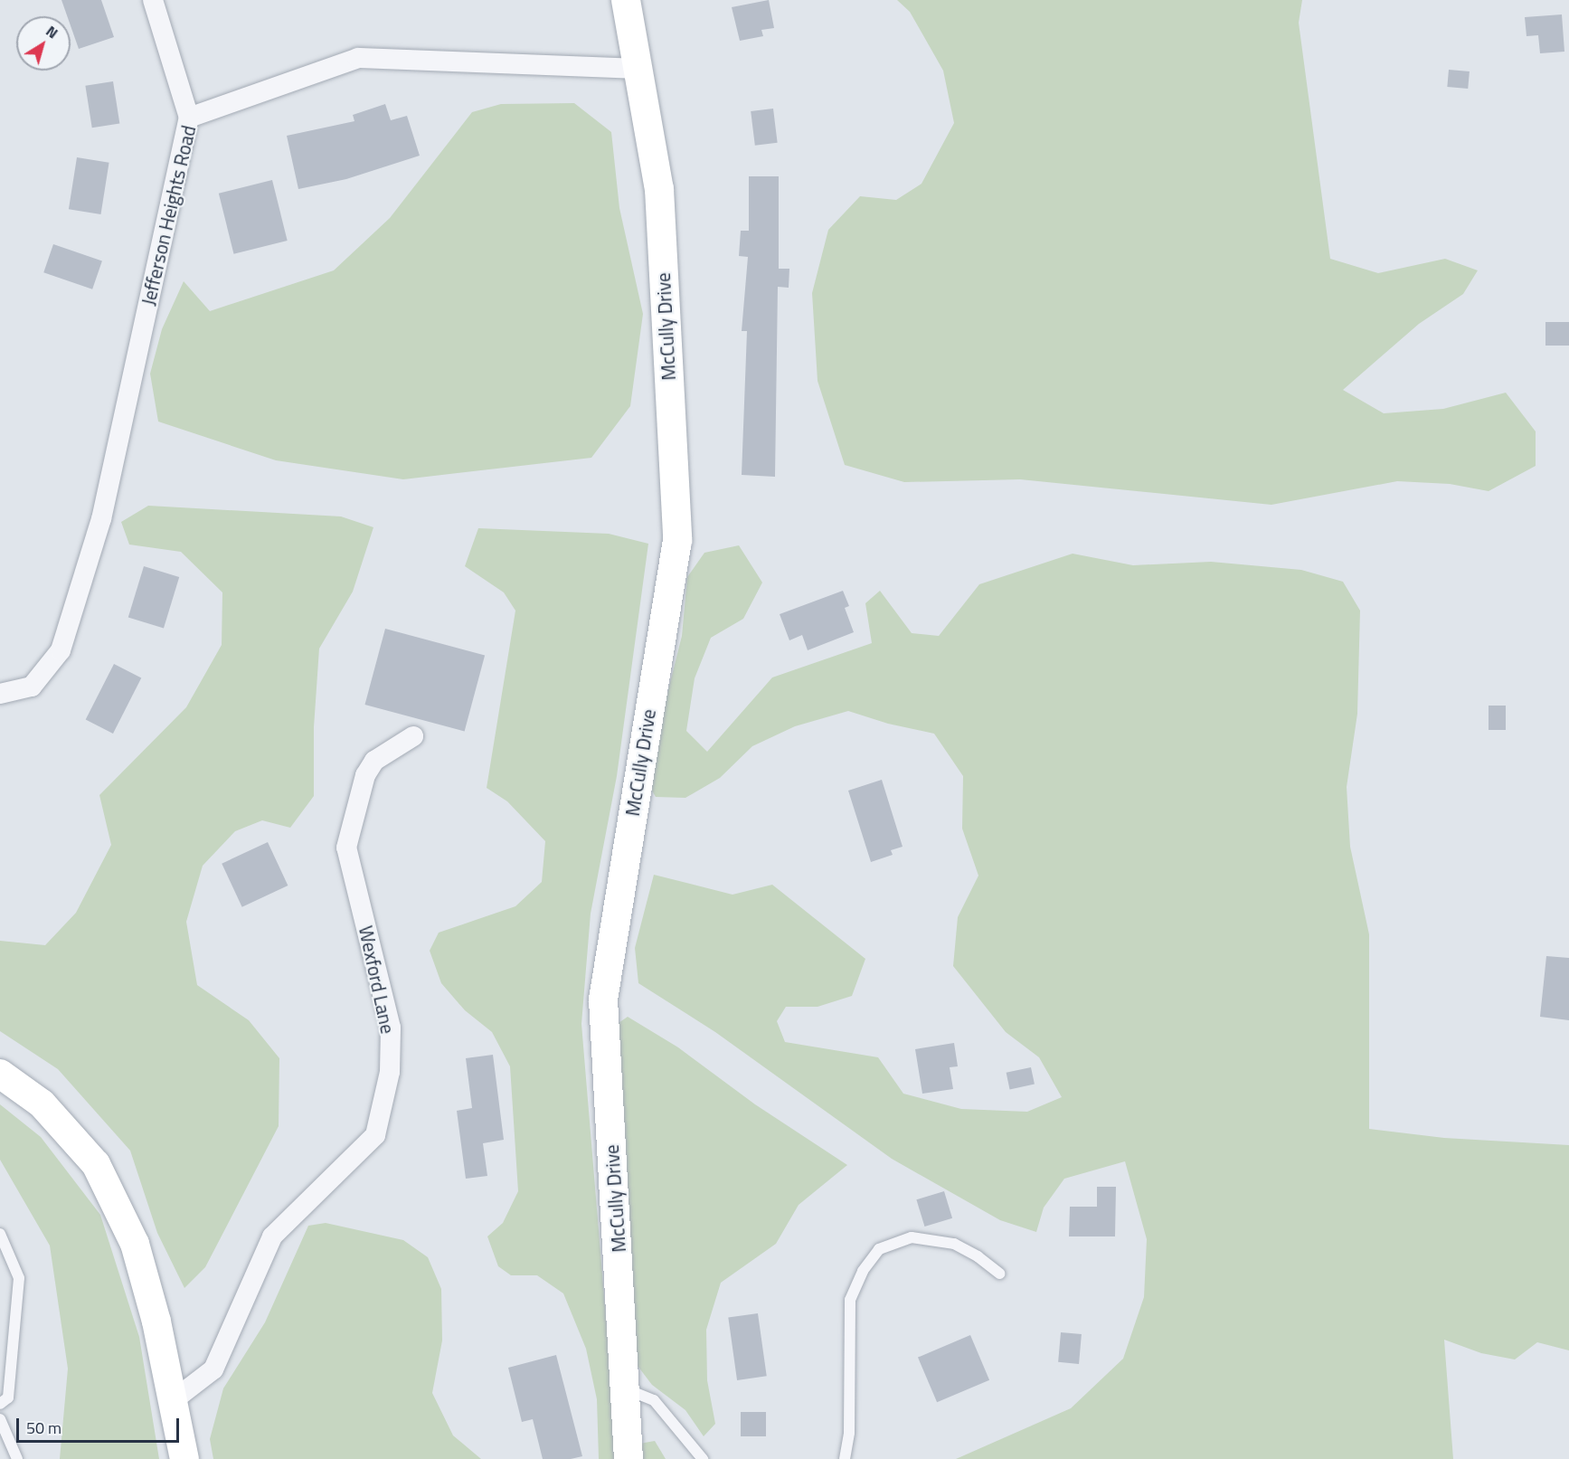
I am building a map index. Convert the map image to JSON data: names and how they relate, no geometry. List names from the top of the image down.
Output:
{
  "streets": {
    "street": ["Jefferson Heights Road", "McCully Drive", "Wexford Lane"]
  },
  "crossings": [
    ["Jefferson Heights Road", "McCully Drive"]
  ],
  "scale_bar": "50 m",
  "north": "top right"
}
